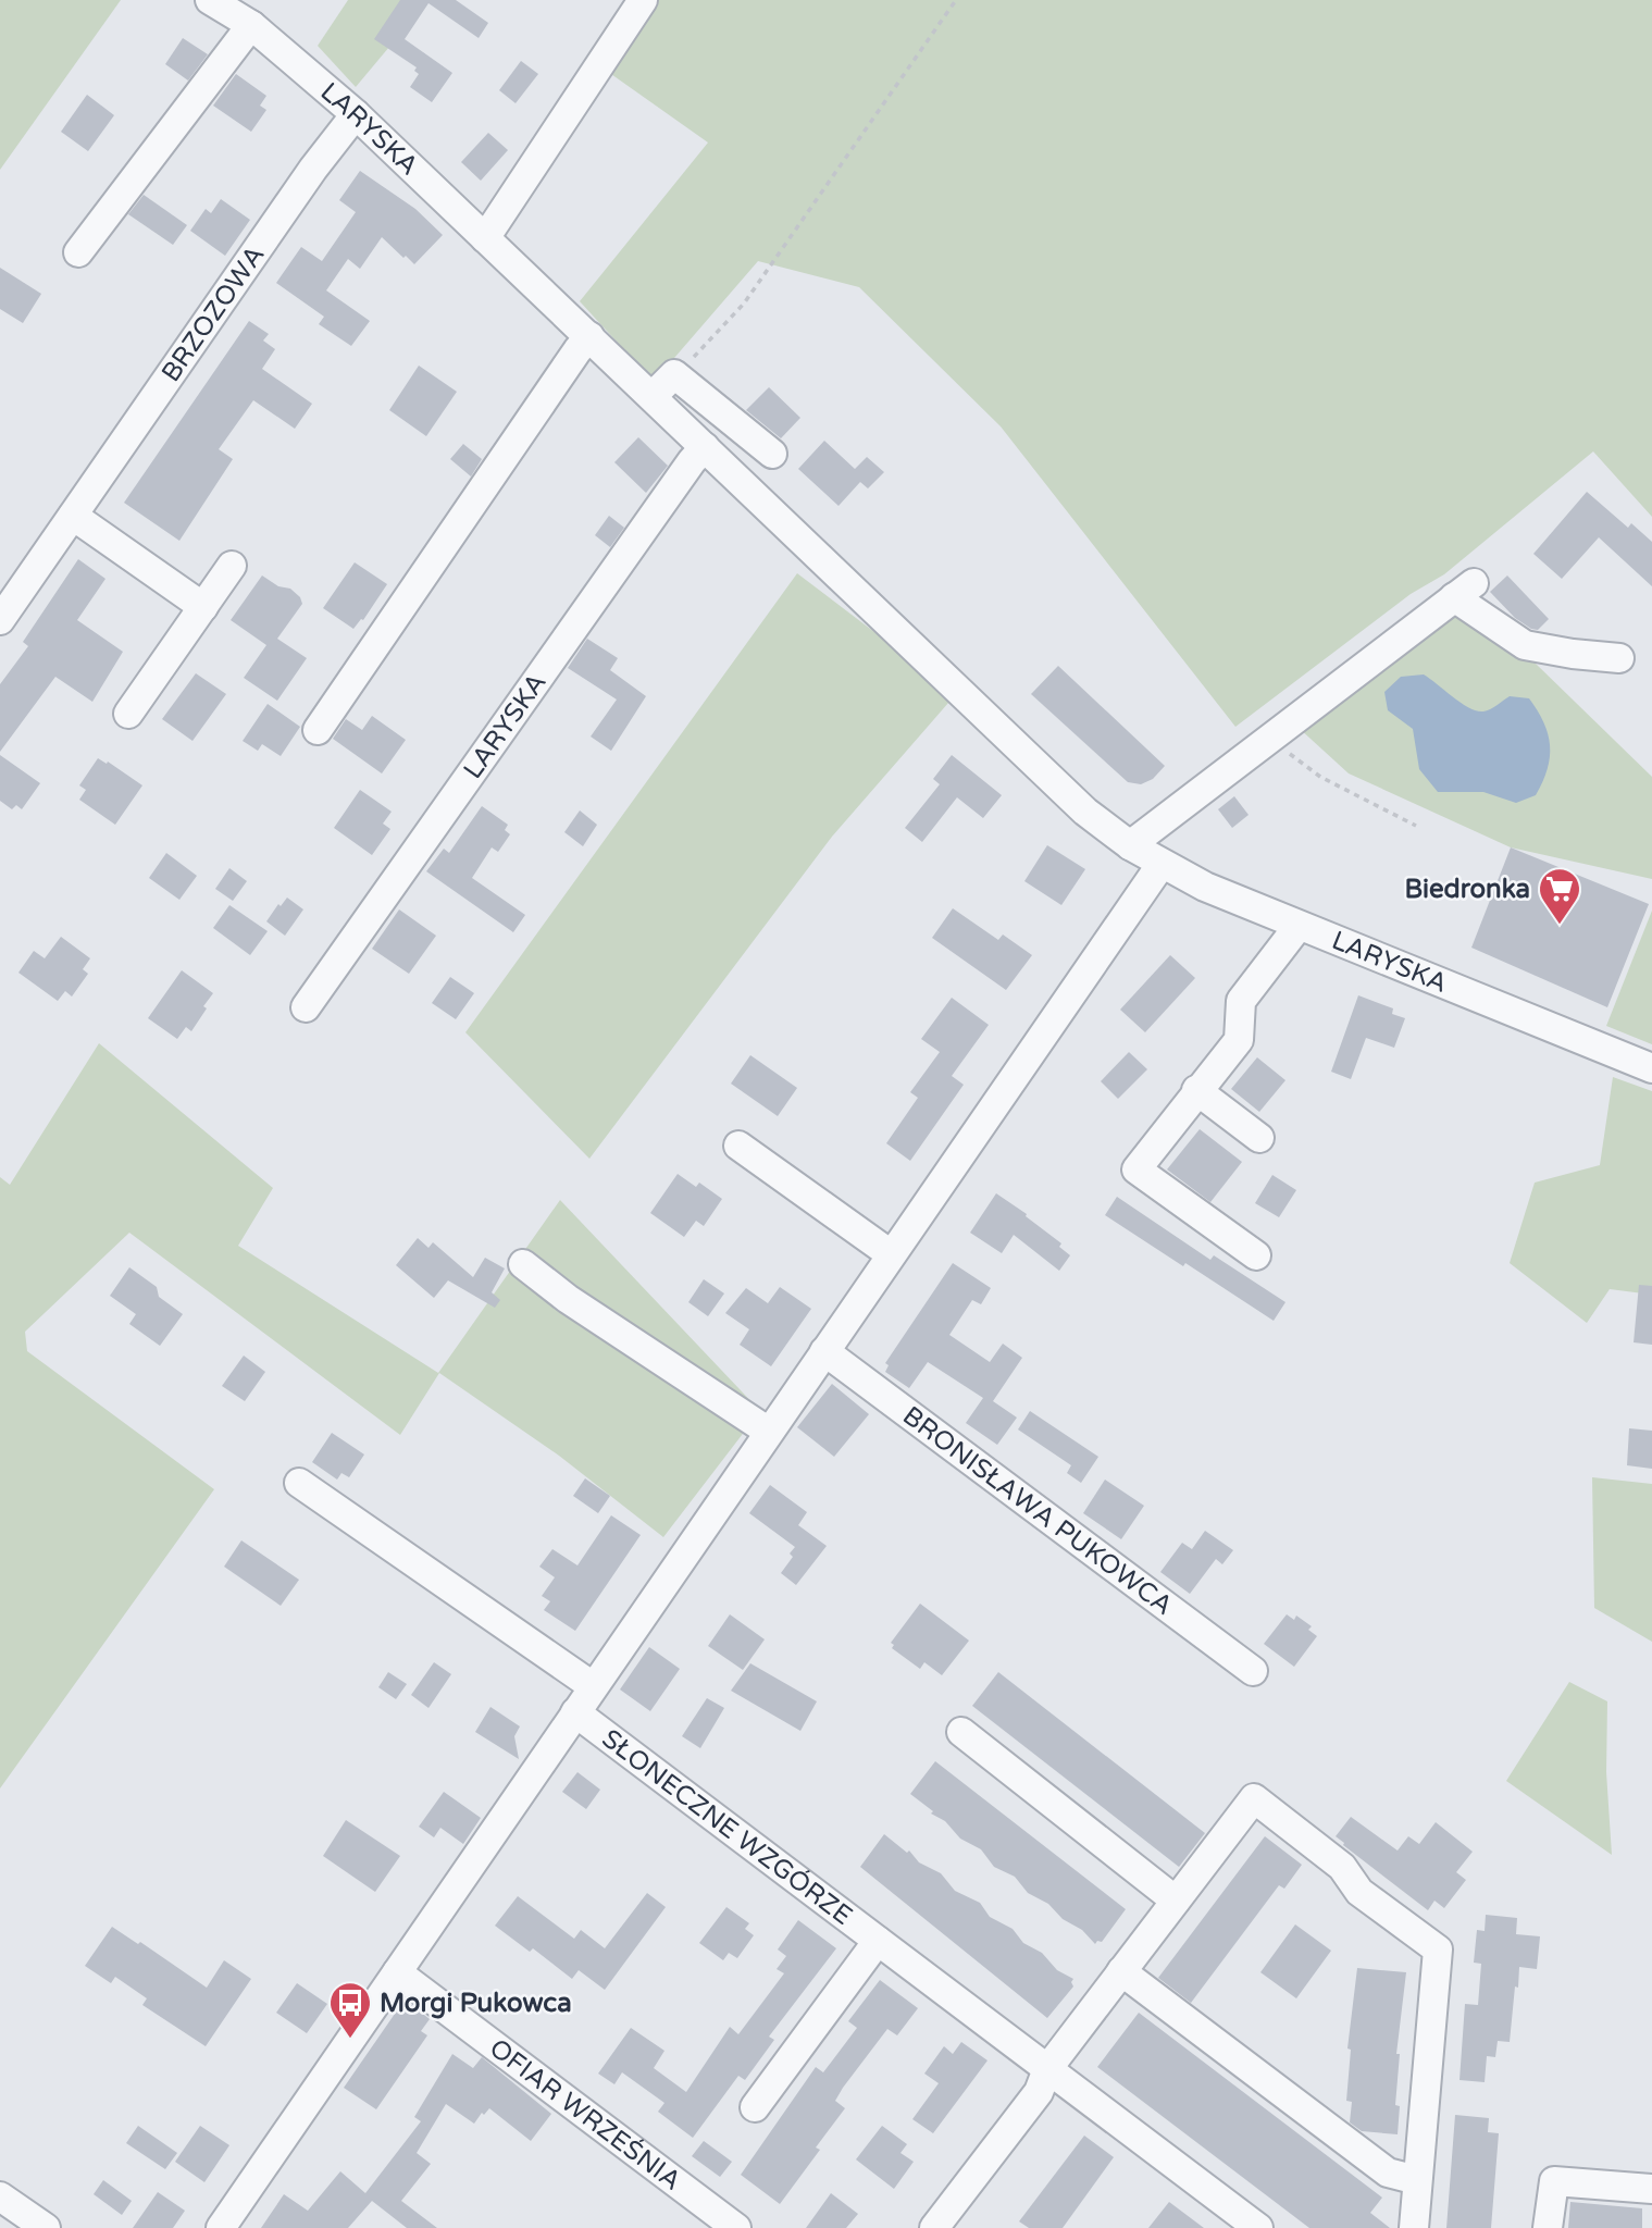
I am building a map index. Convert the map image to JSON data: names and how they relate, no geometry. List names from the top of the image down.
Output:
{
  "streets": {
    "street": [
      "LARYSKA",
      "BRZOZOWA",
      "BRONISŁAWA PUKOWCA",
      "SŁONECZNE WZGÓRZE",
      "OFIAR WRZEŚNIA"
    ]
  },
  "crossings": [
    ["LARYSKA", "BRZOZOWA"]
  ],
  "places": {
    "supermarket": ["Biedronka"],
    "bus stop": ["Morgi Pukowca"]
  }
}
